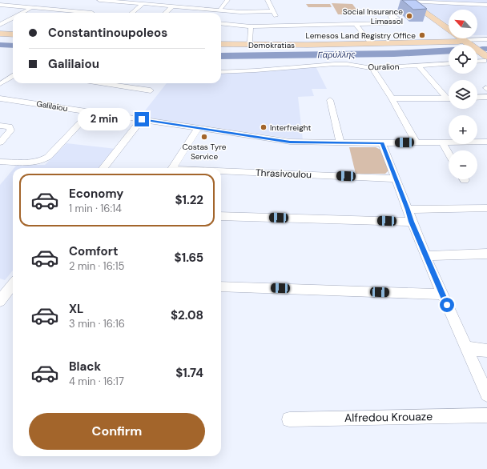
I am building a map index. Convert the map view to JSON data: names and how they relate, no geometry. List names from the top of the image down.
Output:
{
  "streets": {
    "main road": ["Demokratias"],
    "street": [
      "Ouralion",
      "Galilaiou",
      "Thrasivoulou",
      "Alfredou Krouaze"
    ]
  },
  "water": ["Γαρύλλης"],
  "places": [
    "Social Insurance Limassol",
    "Lemesos Land Registry Office",
    "Interfreight",
    "Costas Tyre Service"
  ],
  "north": "top left",
  "page": {
    "map_buttons": ["+", "−"],
    "banner": ["Constantinoupoleos", "Galilaiou"],
    "bubble": "2 min",
    "list": [
      {
        "name": "Economy",
        "note": "1 min · 16:14",
        "value": "$1.22"
      },
      {
        "name": "Comfort",
        "note": "2 min · 16:15",
        "value": "$1.65"
      },
      {
        "name": "XL",
        "note": "3 min · 16:16",
        "value": "$2.08"
      },
      {
        "name": "Black",
        "note": "4 min · 16:17",
        "value": "$1.74"
      }
    ],
    "buttons": "Confirm"
  }
}
